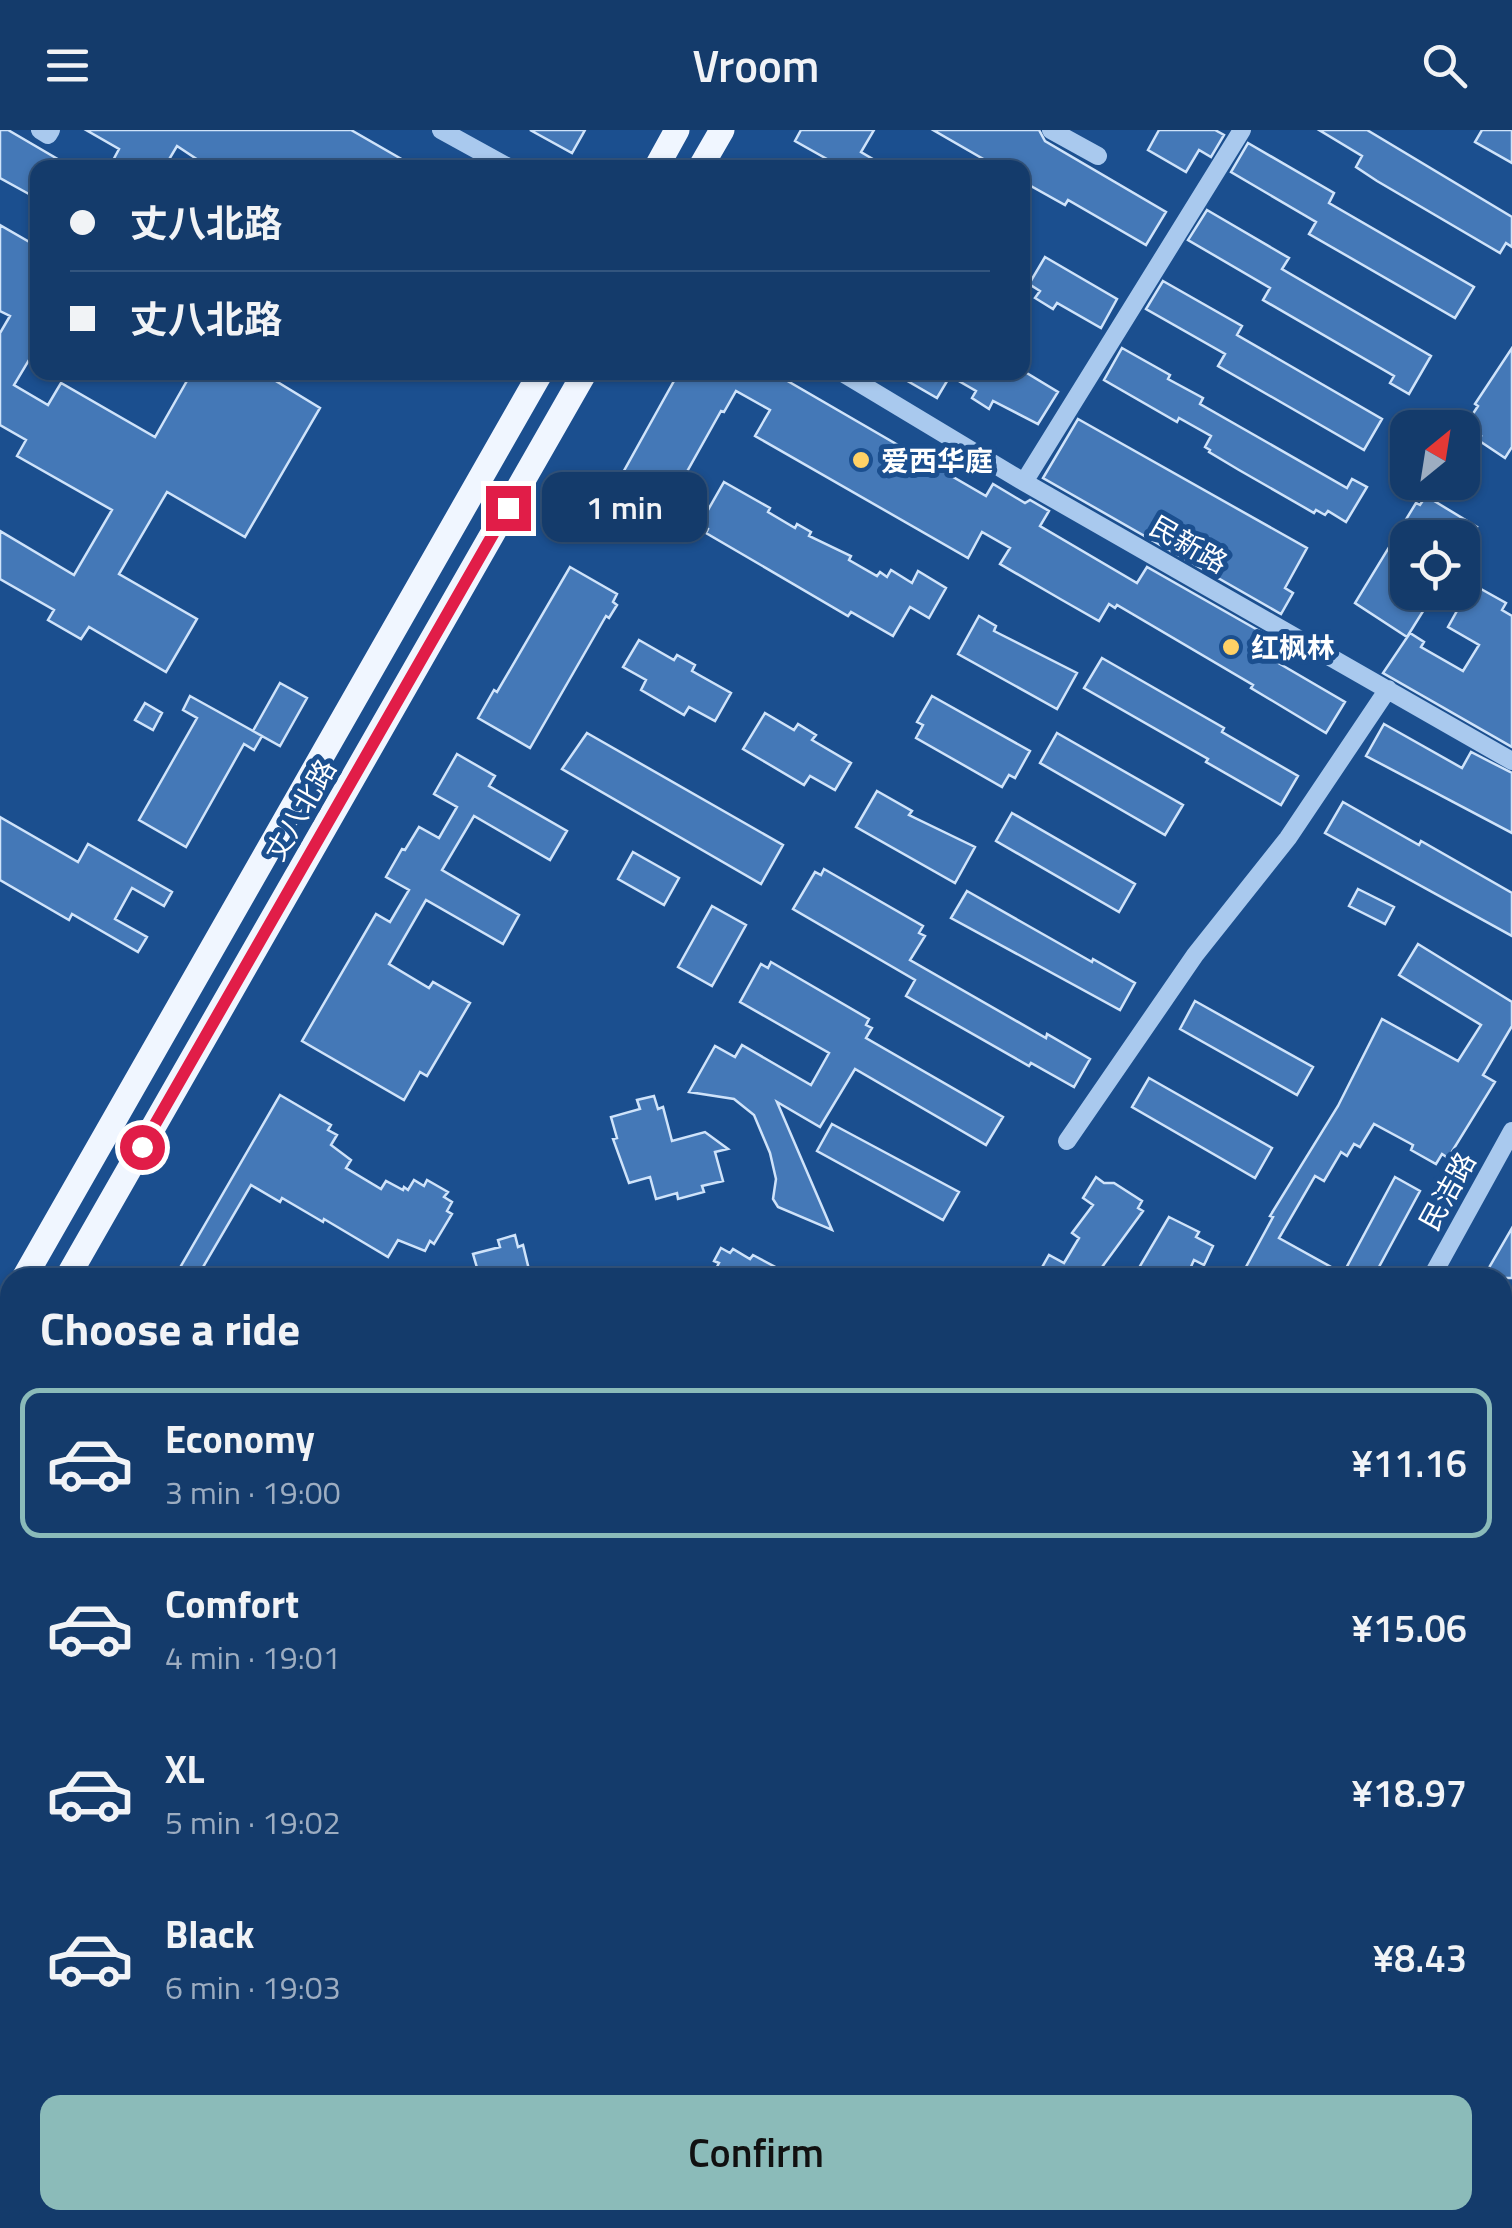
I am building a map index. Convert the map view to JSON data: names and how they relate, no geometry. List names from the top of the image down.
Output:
{
  "streets": {
    "main road": ["丈八北路"],
    "street": ["民新路", "民洁路"]
  },
  "places": ["爱西华庭", "红枫林"],
  "north": "top right",
  "page": {
    "header": "Vroom",
    "banner": ["丈八北路", "丈八北路"],
    "bubble": "1 min",
    "heading": "Choose a ride",
    "list": [
      {
        "name": "Economy",
        "note": "3 min · 19:00",
        "value": "¥11.16"
      },
      {
        "name": "Comfort",
        "note": "4 min · 19:01",
        "value": "¥15.06"
      },
      {
        "name": "XL",
        "note": "5 min · 19:02",
        "value": "¥18.97"
      },
      {
        "name": "Black",
        "note": "6 min · 19:03",
        "value": "¥8.43"
      }
    ],
    "buttons": "Confirm"
  }
}
